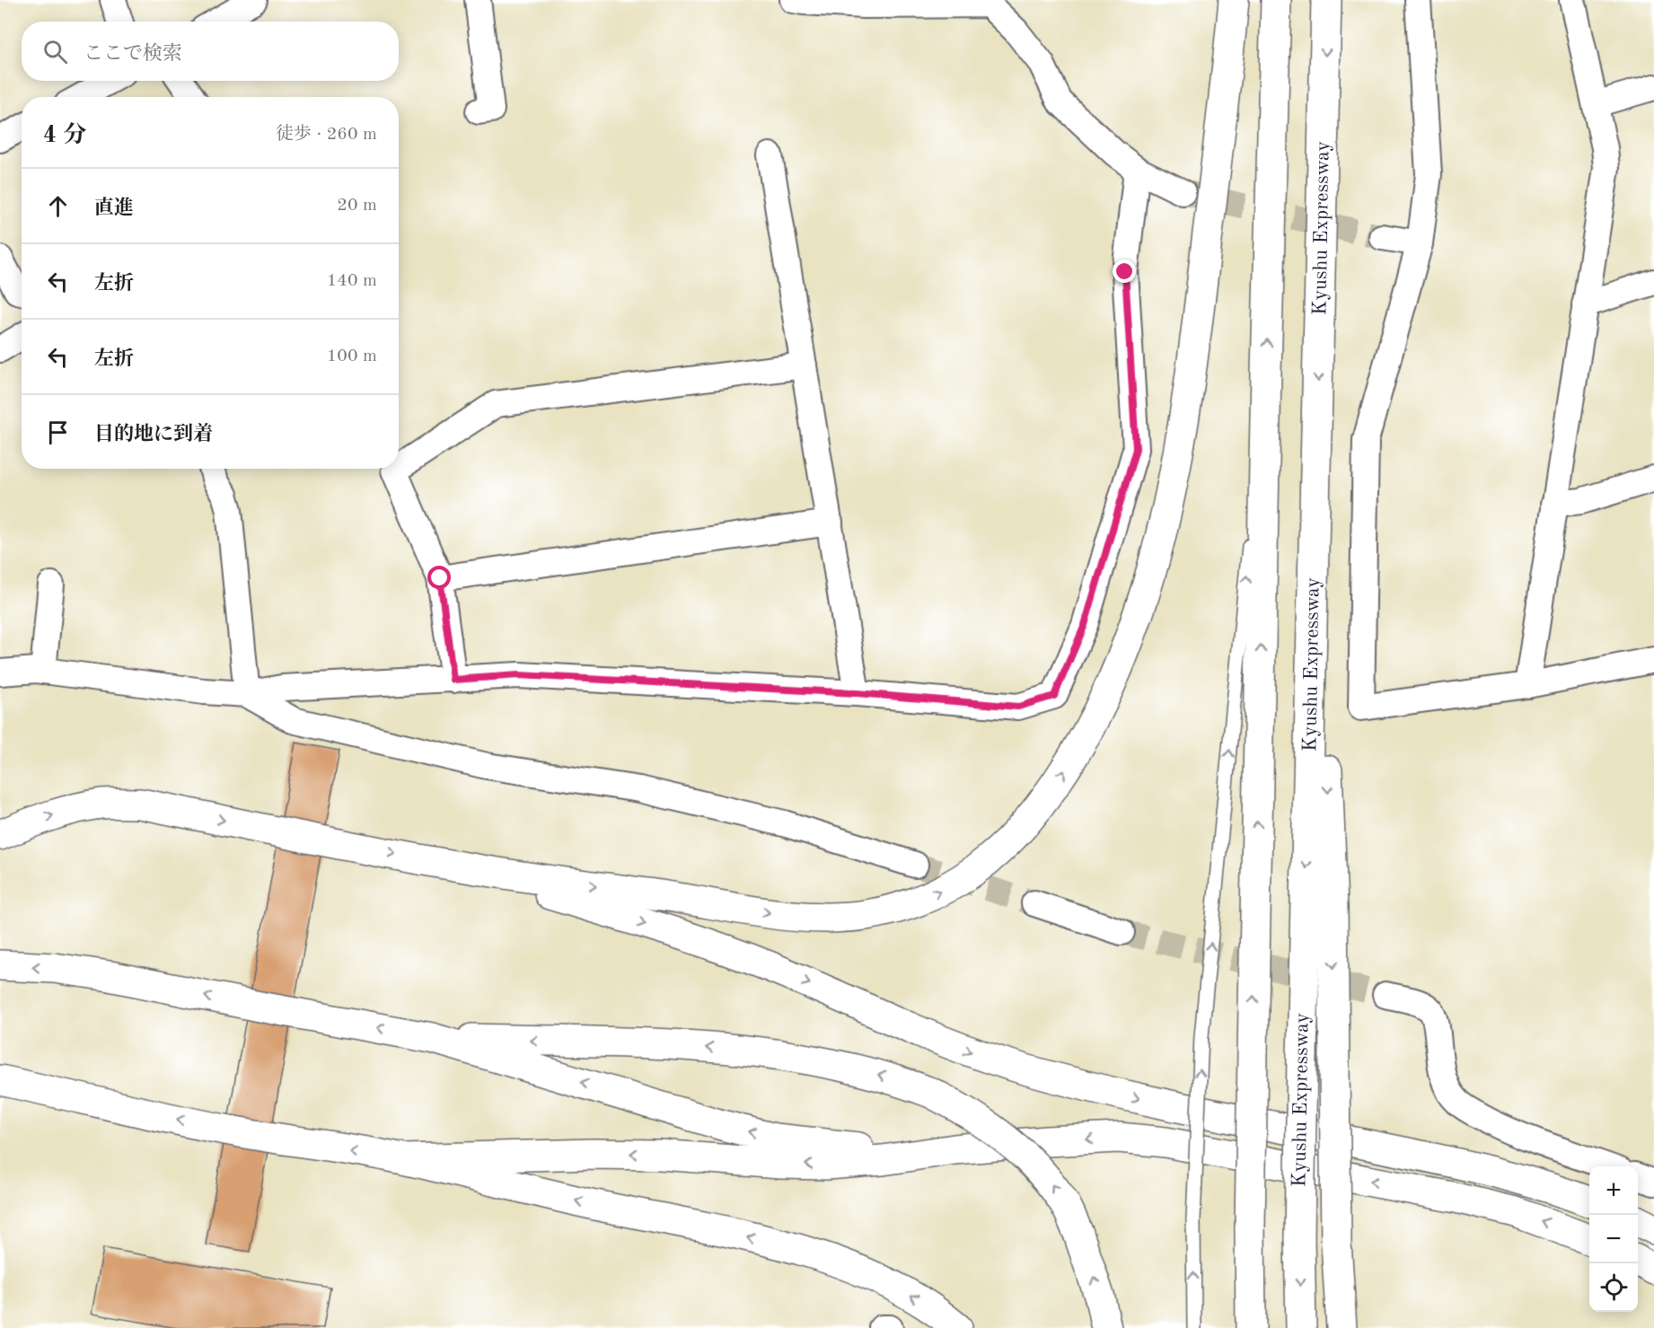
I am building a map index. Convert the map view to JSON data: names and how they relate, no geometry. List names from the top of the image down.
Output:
{
  "streets": {
    "highway": ["Kyushu Expressway"]
  },
  "page": {
    "search": "ここで検索",
    "heading": ["4 分", "徒歩 · 260 m"],
    "list": [
      ["直進", "20 m"],
      ["左折", "140 m"],
      ["左折", "100 m"],
      "目的地に到着"
    ],
    "map_buttons": ["+", "−"]
  }
}
